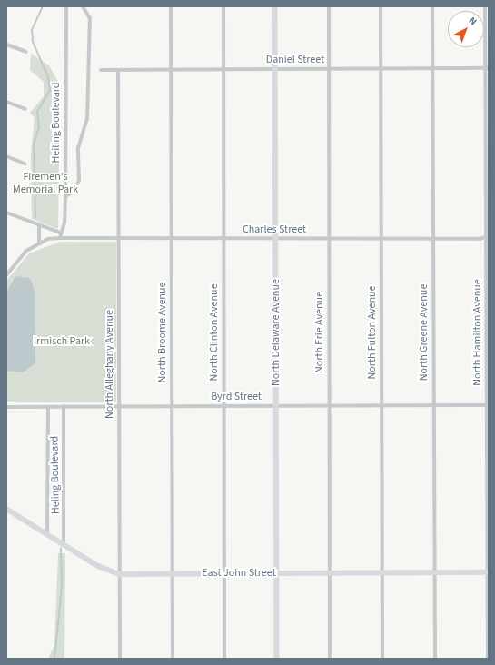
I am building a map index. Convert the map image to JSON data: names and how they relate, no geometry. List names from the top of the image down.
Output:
{
  "streets": {
    "street": [
      "Daniel Street",
      "Heiling Boulevard",
      "Charles Street",
      "North Broome Avenue",
      "North Clinton Avenue",
      "North Delaware Avenue",
      "North Erie Avenue",
      "North Fulton Avenue",
      "North Greene Avenue",
      "North Hamilton Avenue",
      "North Alleghany Avenue",
      "Byrd Street",
      "Heling Boulevard",
      "East John Street"
    ]
  },
  "crossings": [
    ["Daniel Street", "North Broome Avenue"],
    ["Daniel Street", "North Clinton Avenue"],
    ["Daniel Street", "North Delaware Avenue"],
    ["Daniel Street", "North Erie Avenue"],
    ["Daniel Street", "North Fulton Avenue"],
    ["Daniel Street", "North Greene Avenue"],
    ["Daniel Street", "North Hamilton Avenue"],
    ["Daniel Street", "North Alleghany Avenue"],
    ["Heiling Boulevard", "Charles Street"],
    ["Charles Street", "North Broome Avenue"],
    ["Charles Street", "North Clinton Avenue"],
    ["Charles Street", "North Delaware Avenue"],
    ["Charles Street", "North Erie Avenue"],
    ["Charles Street", "North Fulton Avenue"],
    ["Charles Street", "North Greene Avenue"],
    ["Charles Street", "North Hamilton Avenue"],
    ["Charles Street", "North Alleghany Avenue"],
    ["North Broome Avenue", "Byrd Street"],
    ["North Broome Avenue", "East John Street"],
    ["North Clinton Avenue", "Byrd Street"],
    ["North Clinton Avenue", "East John Street"],
    ["North Delaware Avenue", "Byrd Street"],
    ["North Delaware Avenue", "East John Street"],
    ["North Erie Avenue", "Byrd Street"],
    ["North Erie Avenue", "East John Street"],
    ["North Fulton Avenue", "Byrd Street"],
    ["North Fulton Avenue", "East John Street"],
    ["North Greene Avenue", "Byrd Street"],
    ["North Greene Avenue", "East John Street"],
    ["North Hamilton Avenue", "Byrd Street"],
    ["North Hamilton Avenue", "East John Street"],
    ["North Alleghany Avenue", "Byrd Street"],
    ["North Alleghany Avenue", "East John Street"],
    ["Byrd Street", "Heling Boulevard"],
    ["Heling Boulevard", "East John Street"]
  ],
  "parks": ["Firemen's Memorial Park", "Irmisch Park"],
  "north": "top right"
}
